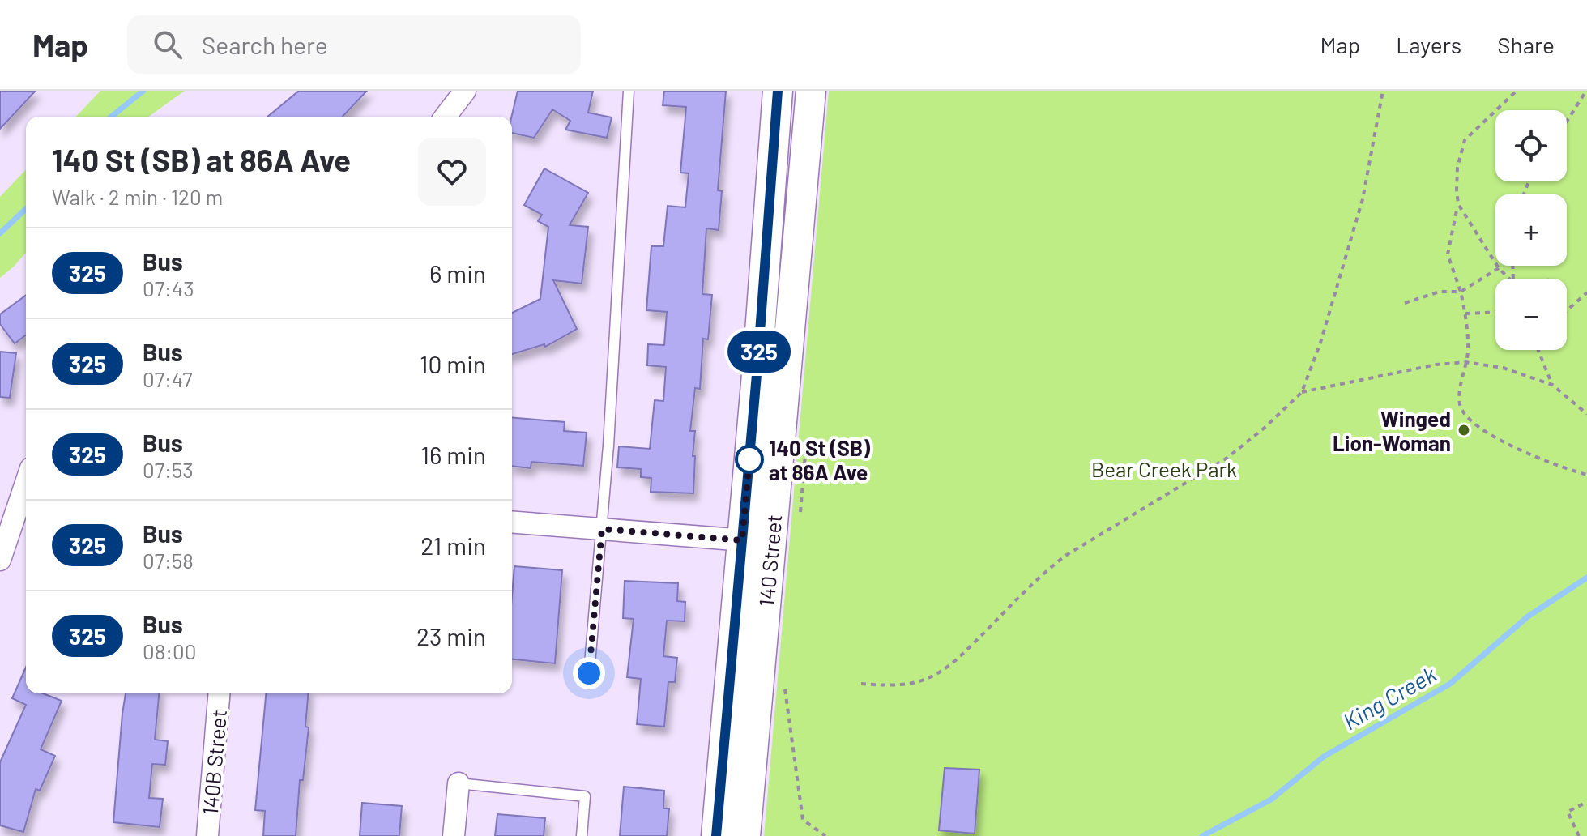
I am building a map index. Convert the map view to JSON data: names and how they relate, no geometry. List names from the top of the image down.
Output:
{
  "streets": {
    "main road": ["140 Street"],
    "street": ["140B Street"]
  },
  "water": ["King Creek"],
  "parks": ["Bear Creek Park"],
  "places": ["Winged Lion-Woman", "140 St (SB) at 86A Ave"],
  "lines": ["bus line 325"],
  "page": {
    "header": "Map",
    "search": "Search here",
    "nav": ["Map", "Layers", "Share"],
    "on_map": "325",
    "map_buttons": ["+", "−"],
    "heading": ["140 St (SB) at 86A Ave", "Walk · 2 min · 120 m"],
    "list": [
      {
        "mark": "325",
        "name": "Bus",
        "note": "07:43",
        "value": "6 min"
      },
      {
        "mark": "325",
        "name": "Bus",
        "note": "07:47",
        "value": "10 min"
      },
      {
        "mark": "325",
        "name": "Bus",
        "note": "07:53",
        "value": "16 min"
      },
      {
        "mark": "325",
        "name": "Bus",
        "note": "07:58",
        "value": "21 min"
      },
      {
        "mark": "325",
        "name": "Bus",
        "note": "08:00",
        "value": "23 min"
      }
    ]
  }
}
